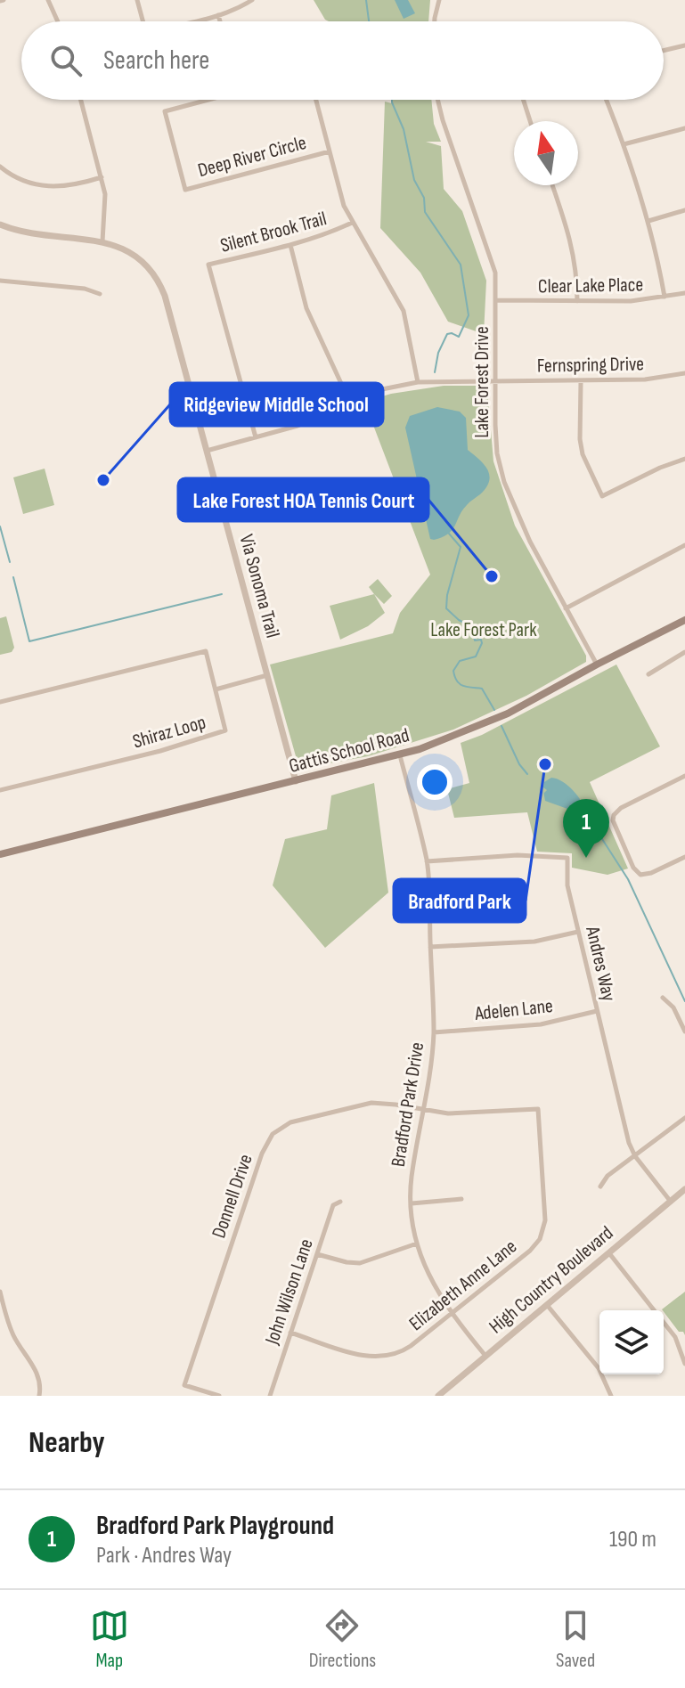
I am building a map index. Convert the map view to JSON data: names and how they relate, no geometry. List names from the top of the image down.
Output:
{
  "streets": {
    "main road": ["Gattis School Road"],
    "street": [
      "Deep River Circle",
      "Silent Brook Trail",
      "Clear Lake Place",
      "Fernspring Drive",
      "Lake Forest Drive",
      "Via Sonoma Trail",
      "Shiraz Loop",
      "Andres Way",
      "Adelen Lane",
      "Bradford Park Drive",
      "Donnell Drive",
      "High Country Boulevard",
      "Elizabeth Anne Lane",
      "John Wilson Lane"
    ]
  },
  "crossings": [
    ["Deep River Circle", "Silent Brook Trail"],
    ["Deep River Circle", "Fernspring Drive"],
    ["Silent Brook Trail", "Fernspring Drive"],
    ["Clear Lake Place", "Lake Forest Drive"],
    ["Fernspring Drive", "Lake Forest Drive"],
    ["Fernspring Drive", "Via Sonoma Trail"],
    ["Lake Forest Drive", "Gattis School Road"],
    ["Via Sonoma Trail", "Gattis School Road"],
    ["Gattis School Road", "Bradford Park Drive"],
    ["Andres Way", "Adelen Lane"],
    ["Andres Way", "Bradford Park Drive"],
    ["Andres Way", "High Country Boulevard"],
    ["Adelen Lane", "Bradford Park Drive"],
    ["Bradford Park Drive", "Donnell Drive"],
    ["Bradford Park Drive", "High Country Boulevard"],
    ["Bradford Park Drive", "Elizabeth Anne Lane"],
    ["Donnell Drive", "Elizabeth Anne Lane"],
    ["Elizabeth Anne Lane", "John Wilson Lane"]
  ],
  "parks": ["Lake Forest Park"],
  "places": ["Ridgeview Middle School", "Lake Forest HOA Tennis Court", "Bradford Park"],
  "north": "top",
  "page": {
    "search": "Search here",
    "pins": "1",
    "heading": "Nearby",
    "list": [
      {
        "mark": "1",
        "name": "Bradford Park Playground",
        "note": "Park · Andres Way",
        "value": "190 m"
      }
    ],
    "nav": ["Map", "Directions", "Saved"]
  }
}
